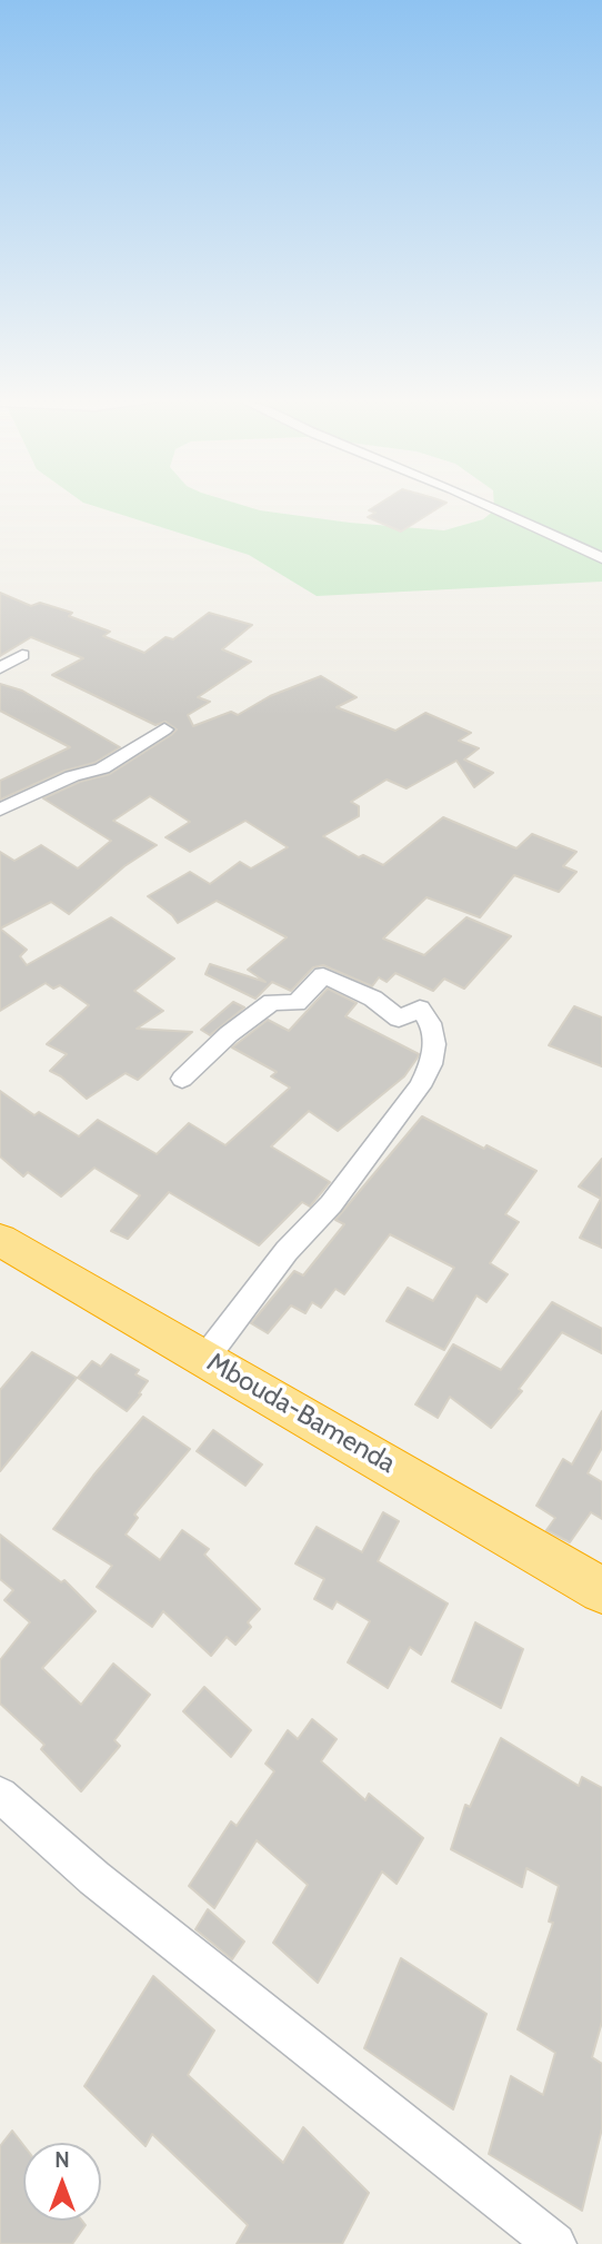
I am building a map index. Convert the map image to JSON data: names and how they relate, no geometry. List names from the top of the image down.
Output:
{
  "streets": {
    "highway": ["Mbouda-Bamenda"]
  },
  "north": "top"
}
